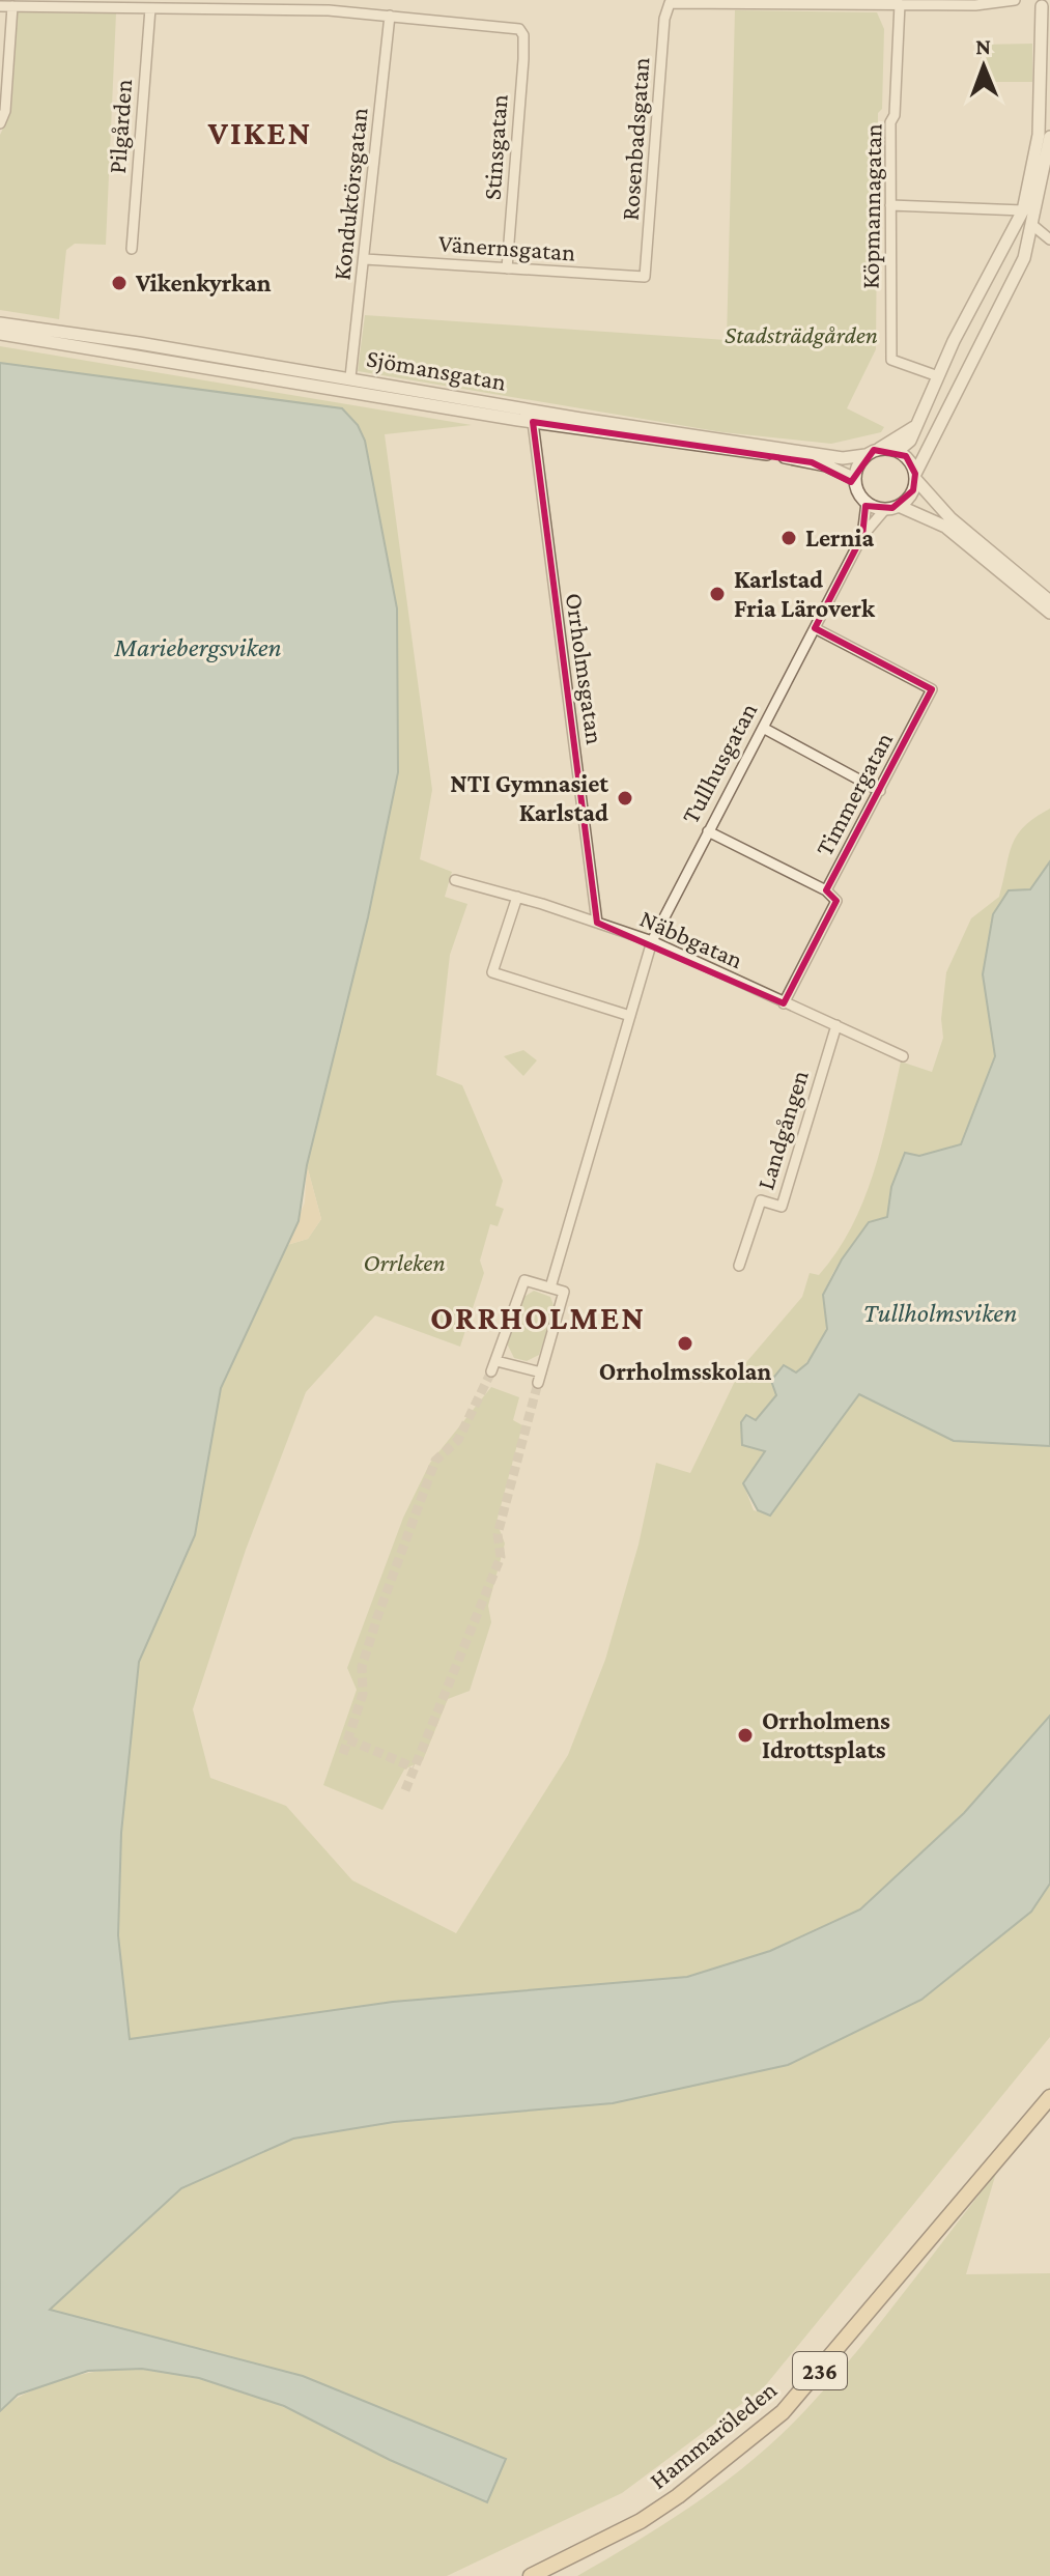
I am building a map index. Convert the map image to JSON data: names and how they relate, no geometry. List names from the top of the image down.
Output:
{
  "streets": {
    "main road": ["236", "Hammaröleden"],
    "street": [
      "Pilgården",
      "Rosenbadsgatan",
      "Stinsgatan",
      "Konduktörsgatan",
      "Köpmannagatan",
      "Vänernsgatan",
      "Sjömansgatan",
      "Orrholmsgatan",
      "Tullhusgatan",
      "Timmergatan",
      "Näbbgatan",
      "Landgången"
    ]
  },
  "crossings": [
    ["Rosenbadsgatan", "Köpmannagatan"],
    ["Rosenbadsgatan", "Vänernsgatan"],
    ["Stinsgatan", "Konduktörsgatan"],
    ["Stinsgatan", "Vänernsgatan"],
    ["Konduktörsgatan", "Vänernsgatan"],
    ["Konduktörsgatan", "Sjömansgatan"],
    ["Sjömansgatan", "Orrholmsgatan"],
    ["Sjömansgatan", "Tullhusgatan"],
    ["Orrholmsgatan", "Näbbgatan"],
    ["Tullhusgatan", "Timmergatan"],
    ["Tullhusgatan", "Näbbgatan"],
    ["Timmergatan", "Näbbgatan"],
    ["Näbbgatan", "Landgången"]
  ],
  "districts": ["VIKEN", "ORRHOLMEN"],
  "water": ["Mariebergsviken", "Tullholmsviken"],
  "parks": ["Stadsträdgården", "Orrleken"],
  "places": [
    "Vikenkyrkan",
    "Lernia",
    "Karlstad Fria Läroverk",
    "NTI Gymnasiet Karlstad",
    "Orrholmsskolan",
    "Orrholmens Idrottsplats"
  ],
  "north": "top"
}
